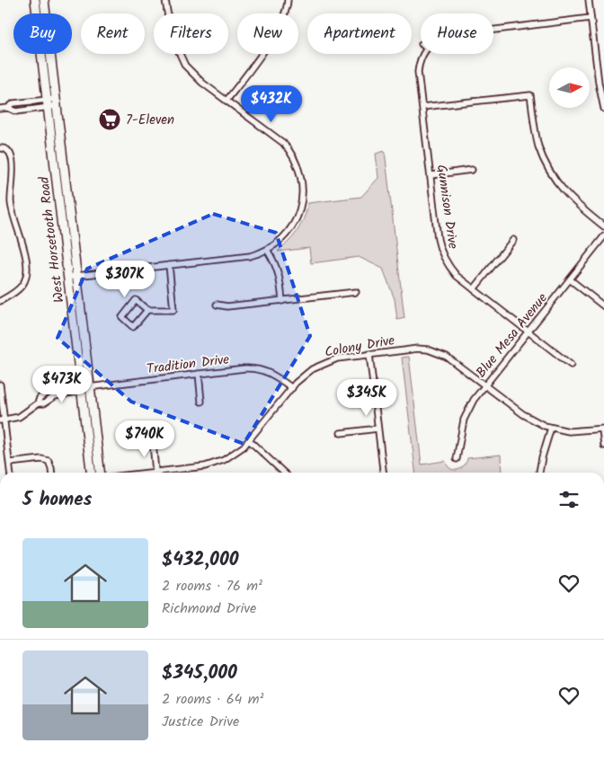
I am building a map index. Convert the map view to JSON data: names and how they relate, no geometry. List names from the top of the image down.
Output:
{
  "streets": {
    "main road": ["West Horsetooth Road"],
    "street": [
      "Gunnison Drive",
      "Blue Mesa Avenue",
      "Colony Drive",
      "Tradition Drive"
    ]
  },
  "crossings": [
    ["Gunnison Drive", "Blue Mesa Avenue"],
    ["West Horsetooth Road", "Tradition Drive"],
    ["Blue Mesa Avenue", "Colony Drive"],
    ["Colony Drive", "Tradition Drive"]
  ],
  "places": {
    "supermarket": ["7-Eleven"]
  },
  "north": "right",
  "page": {
    "chip": [
      "Buy",
      "Rent",
      "Filters",
      "New",
      "Apartment",
      "House"
    ],
    "price": [
      "$432K",
      "$307K",
      "$473K",
      "$345K",
      "$740K"
    ],
    "heading": "5 homes",
    "list": [
      {
        "name": "$432,000",
        "note": "2 rooms · 76 m² · Richmond Drive"
      },
      {
        "name": "$345,000",
        "note": "2 rooms · 64 m² · Justice Drive"
      }
    ]
  }
}
